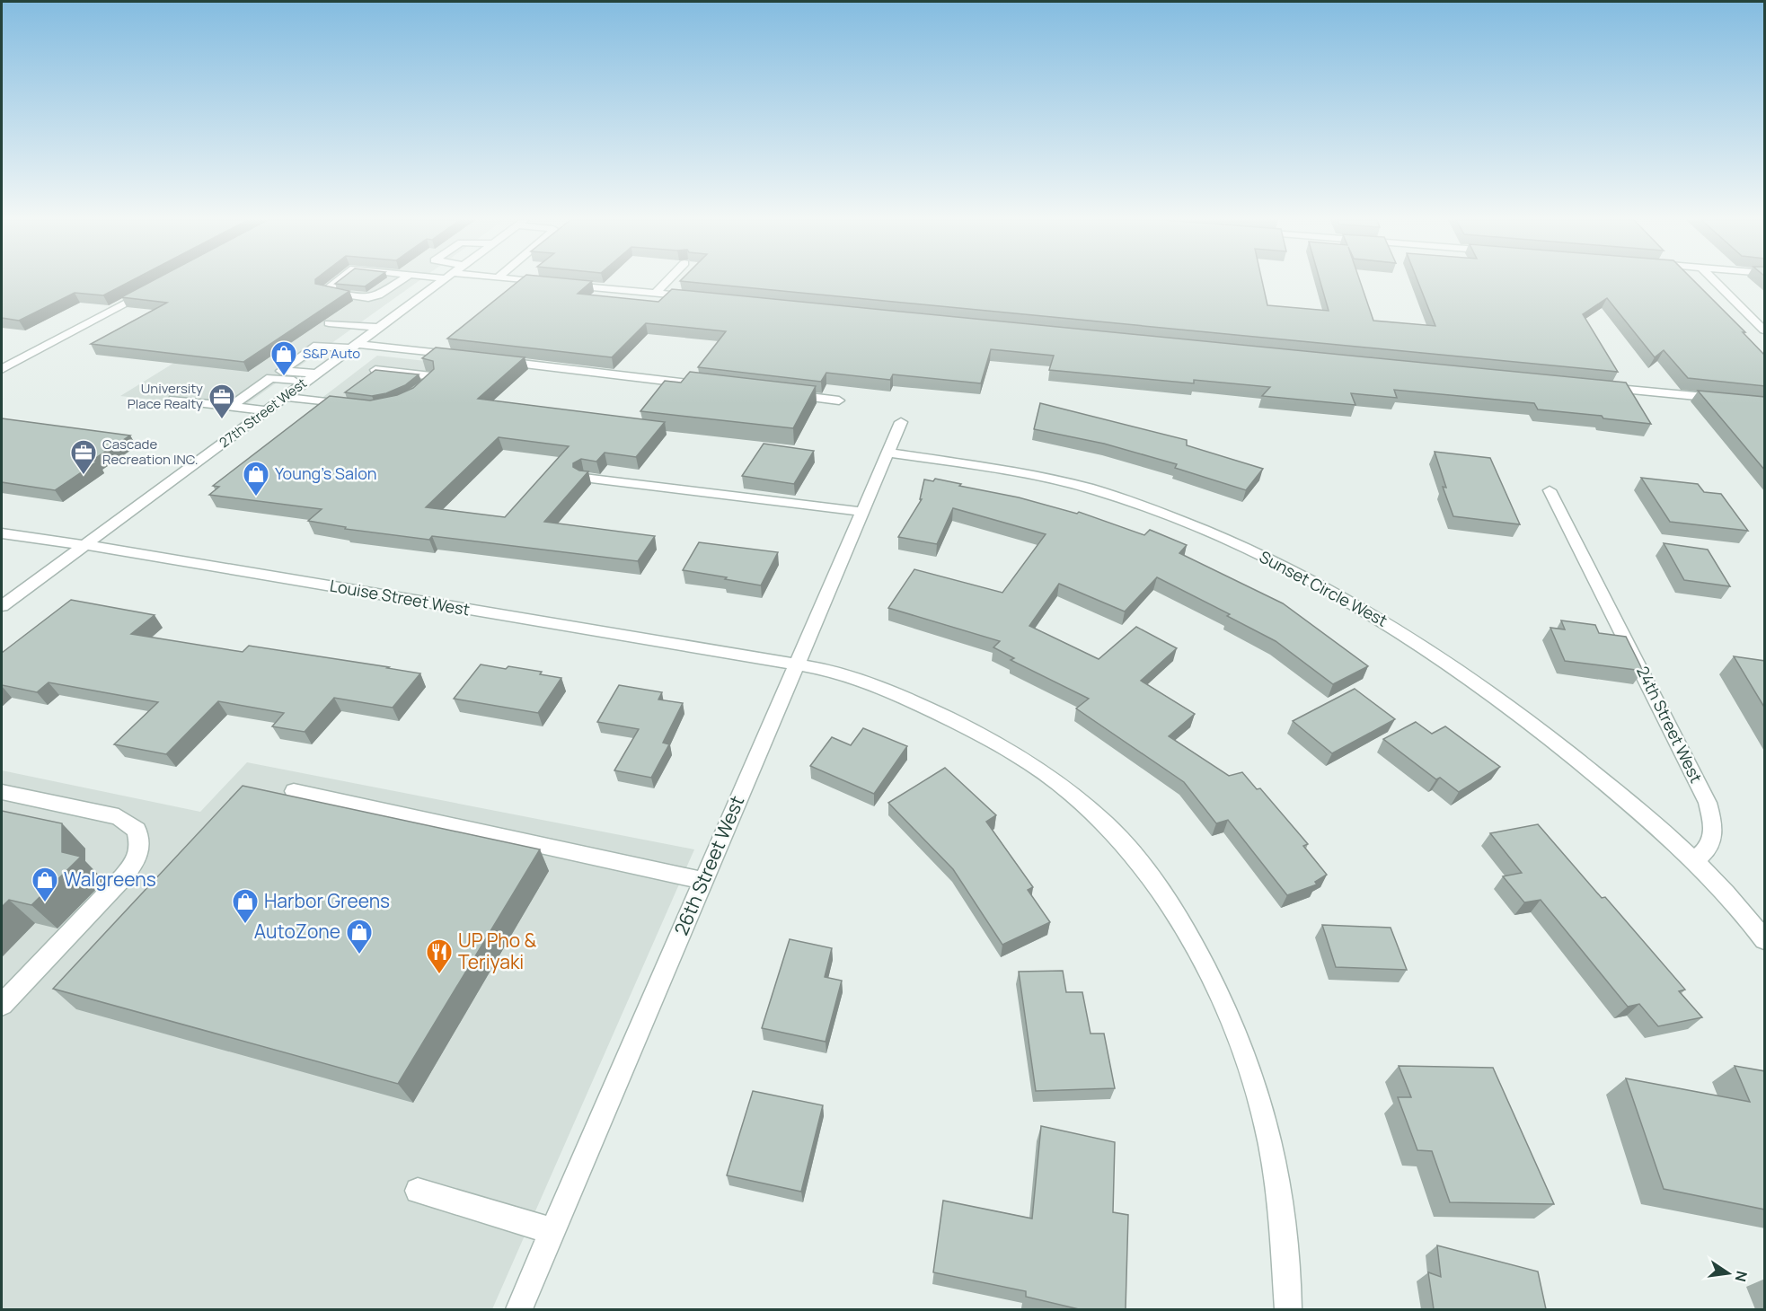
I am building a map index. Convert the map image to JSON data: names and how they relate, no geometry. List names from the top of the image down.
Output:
{
  "streets": {
    "street": [
      "27th Street West",
      "Sunset Circle West",
      "Louise Street West",
      "24th Street West",
      "26th Street West"
    ]
  },
  "crossings": [
    ["27th Street West", "Louise Street West"],
    ["Sunset Circle West", "24th Street West"],
    ["Sunset Circle West", "26th Street West"],
    ["Louise Street West", "26th Street West"]
  ],
  "places": {
    "shop": [
      "S&P Auto",
      "Young's Salon",
      "Walgreens",
      "Harbor Greens",
      "AutoZone"
    ],
    "office": ["University Place Realty", "Cascade Recreation INC."],
    "restaurant": ["UP Pho & Teriyaki"]
  },
  "north": "right"
}
